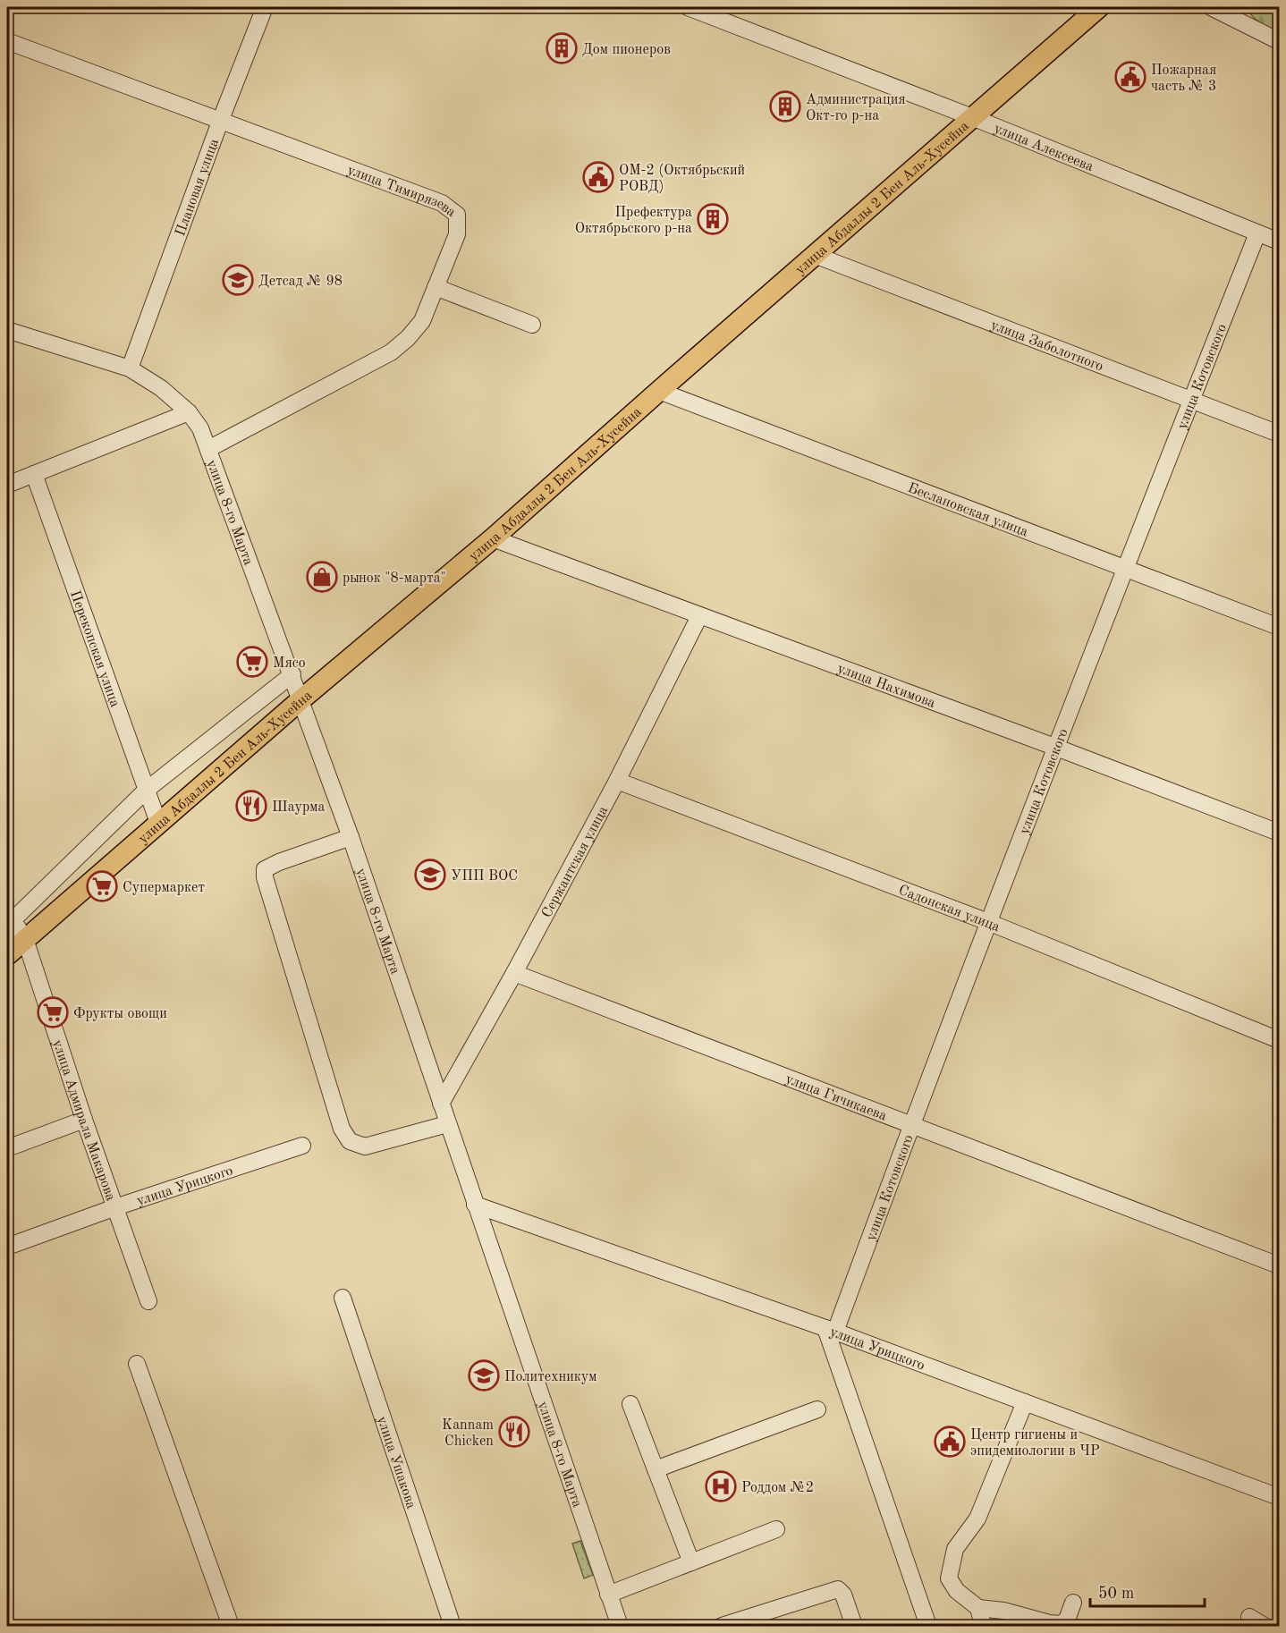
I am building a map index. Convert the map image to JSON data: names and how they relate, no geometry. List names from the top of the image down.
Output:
{
  "streets": {
    "main road": ["улица Абдаллы 2 Бен Аль-Хусейна"],
    "street": [
      "улица Алексеева",
      "Плановая улица",
      "улица Тимирязева",
      "улица Заболотного",
      "улица Котовского",
      "Беслановская улица",
      "улица 8-го Марта",
      "Перекопская улица",
      "улица Нахимова",
      "Сержантская улица",
      "Садонская улица",
      "улица Гичикаева",
      "улица Адмирала Макарова",
      "улица Урицкого",
      "улица Ушакова"
    ]
  },
  "crossings": [
    ["улица Алексеева", "улица Абдаллы 2 Бен Аль-Хусейна"],
    ["улица Алексеева", "улица Котовского"],
    ["Плановая улица", "улица Тимирязева"],
    ["Плановая улица", "улица 8-го Марта"],
    ["улица Тимирязева", "улица 8-го Марта"],
    ["улица Абдаллы 2 Бен Аль-Хусейна", "улица Заболотного"],
    ["улица Абдаллы 2 Бен Аль-Хусейна", "Беслановская улица"],
    ["улица Абдаллы 2 Бен Аль-Хусейна", "улица 8-го Марта"],
    ["улица Абдаллы 2 Бен Аль-Хусейна", "Перекопская улица"],
    ["улица Абдаллы 2 Бен Аль-Хусейна", "улица Нахимова"],
    ["улица Абдаллы 2 Бен Аль-Хусейна", "улица Адмирала Макарова"],
    ["улица Заболотного", "улица Котовского"],
    ["улица Котовского", "Беслановская улица"],
    ["улица Котовского", "улица Нахимова"],
    ["улица Котовского", "Садонская улица"],
    ["улица Котовского", "улица Гичикаева"],
    ["улица Котовского", "улица Урицкого"],
    ["улица 8-го Марта", "Сержантская улица"],
    ["улица 8-го Марта", "улица Урицкого"],
    ["улица Нахимова", "Сержантская улица"],
    ["Сержантская улица", "Садонская улица"],
    ["Сержантская улица", "улица Гичикаева"],
    ["улица Адмирала Макарова", "улица Урицкого"]
  ],
  "places": {
    "building": ["Дом пионеров", "Администрация Окт-го р-на", "Префектура Октябрьского р-на"],
    "public building": ["Пожарная часть № 3", "ОМ-2 (Октябрьский РОВД)", "Центр гигиены и эпидемиологии в ЧР"],
    "school or university": ["Детсад № 98", "УПП ВОС", "Политехникум"],
    "shop": ["рынок \"8-марта\""],
    "supermarket": ["Мясо", "Супермаркет", "Фрукты овощи"],
    "restaurant": ["Шаурма", "Kannam Chicken"],
    "hospital": ["Роддом №2"]
  },
  "scale_bar": "50 m"
}
